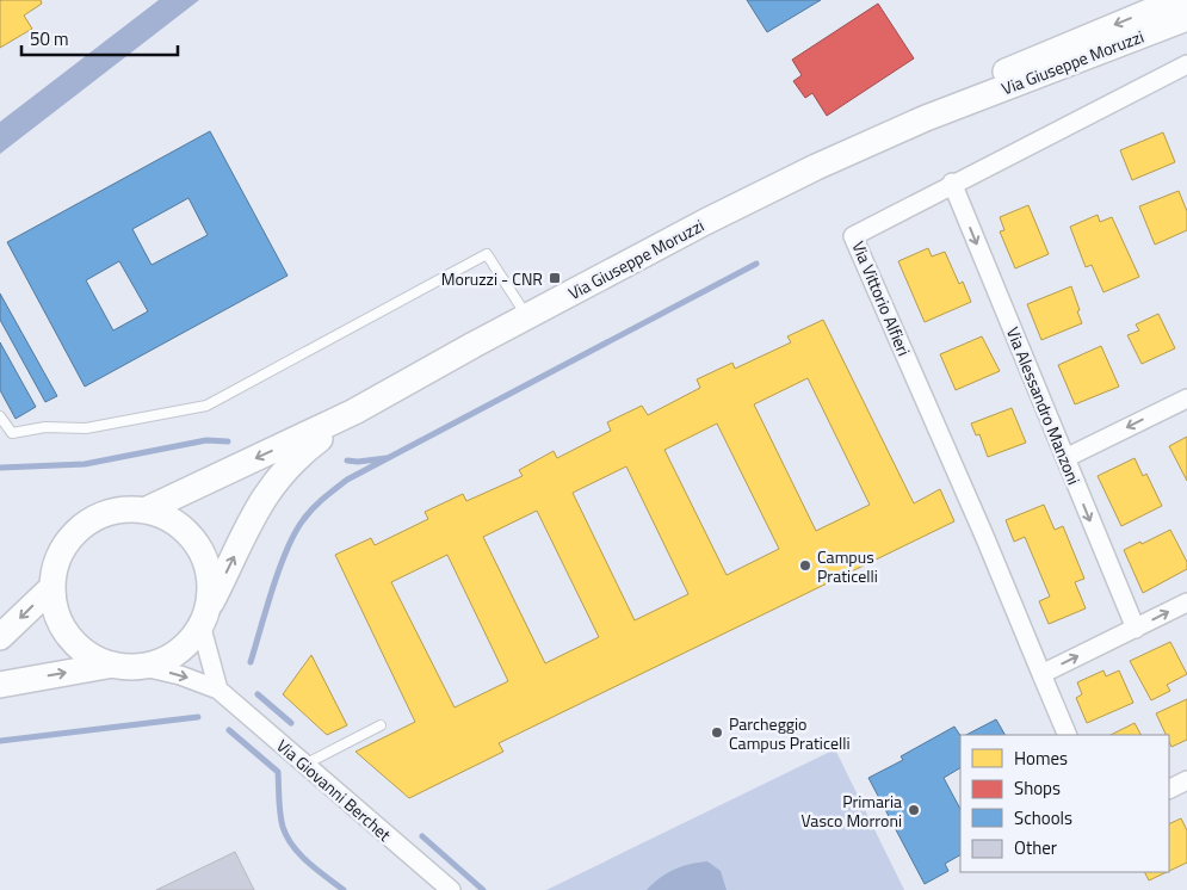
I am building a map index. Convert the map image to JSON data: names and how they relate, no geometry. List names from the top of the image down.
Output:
{
  "streets": {
    "main road": ["Via Giuseppe Moruzzi"],
    "street": ["Via Vittorio Alfieri", "Via Alessandro Manzoni", "Via Giovanni Berchet"]
  },
  "crossings": [
    ["Via Giuseppe Moruzzi", "Via Giovanni Berchet"],
    ["Via Vittorio Alfieri", "Via Alessandro Manzoni"]
  ],
  "one_way": ["Via Alessandro Manzoni"],
  "places": {
    "transit": ["Moruzzi - CNR"],
    "other": ["Campus Praticelli", "Parcheggio Campus Praticelli", "Primaria Vasco Morroni"]
  },
  "legend": [
    "Homes",
    "Shops",
    "Schools",
    "Other"
  ],
  "scale_bar": "50 m"
}
